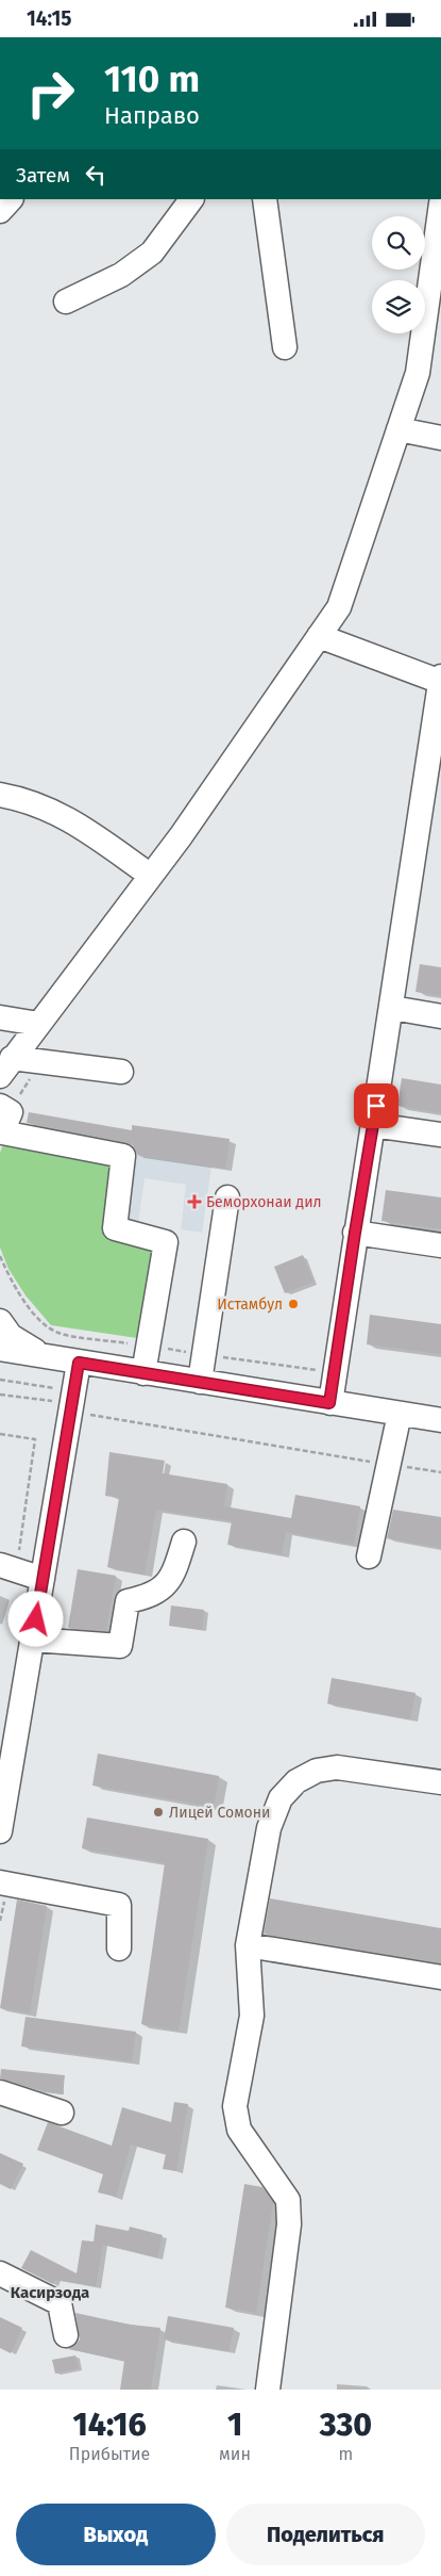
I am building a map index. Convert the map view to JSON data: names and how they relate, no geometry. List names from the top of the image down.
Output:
{
  "districts": ["Касирзода"],
  "places": {
    "health": ["Беморхонаи дил"],
    "other": ["Истамбул", "Лицей Сомони"]
  },
  "page": {
    "status": "14:15",
    "turn": ["110 m", "Направо"],
    "then": "Затем",
    "eta": [
      "14:16",
      "Прибытие",
      "1",
      "мин",
      "330",
      "m"
    ],
    "buttons": ["Выход", "Поделиться"]
  }
}
